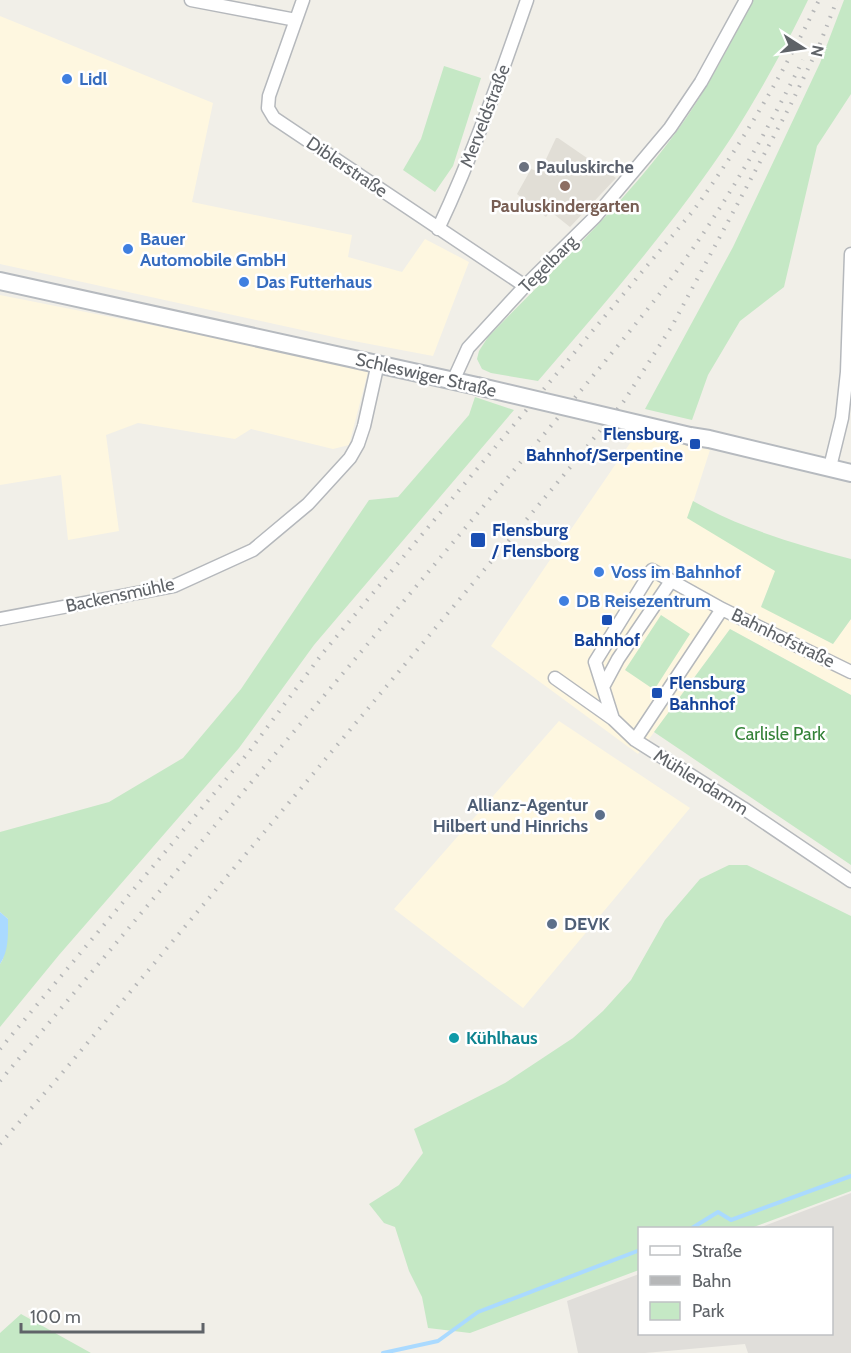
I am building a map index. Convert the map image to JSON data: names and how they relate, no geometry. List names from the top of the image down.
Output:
{
  "streets": {
    "main road": ["Schleswiger Straße"],
    "street": [
      "Merveldstraße",
      "Diblerstraße",
      "Tegelbarg",
      "Backensmühle",
      "Bahnhofstraße",
      "Mühlendamm"
    ]
  },
  "crossings": [
    ["Merveldstraße", "Diblerstraße"],
    ["Diblerstraße", "Tegelbarg"],
    ["Tegelbarg", "Schleswiger Straße"],
    ["Schleswiger Straße", "Backensmühle"]
  ],
  "parks": ["Carlisle Park"],
  "places": {
    "other": [
      "Lidl",
      "Pauluskirche",
      "Pauluskindergarten",
      "Bauer Automobile GmbH",
      "Das Futterhaus",
      "Voss im Bahnhof",
      "DB Reisezentrum",
      "Allianz-Agentur Hilbert und Hinrichs",
      "DEVK",
      "Kühlhaus"
    ],
    "transit": [
      "Flensburg, Bahnhof/Serpentine",
      "Flensburg / Flensborg",
      "Bahnhof",
      "Flensburg Bahnhof"
    ]
  },
  "legend": ["Straße", "Bahn", "Park"],
  "scale_bar": "100 m",
  "north": "right"
}
